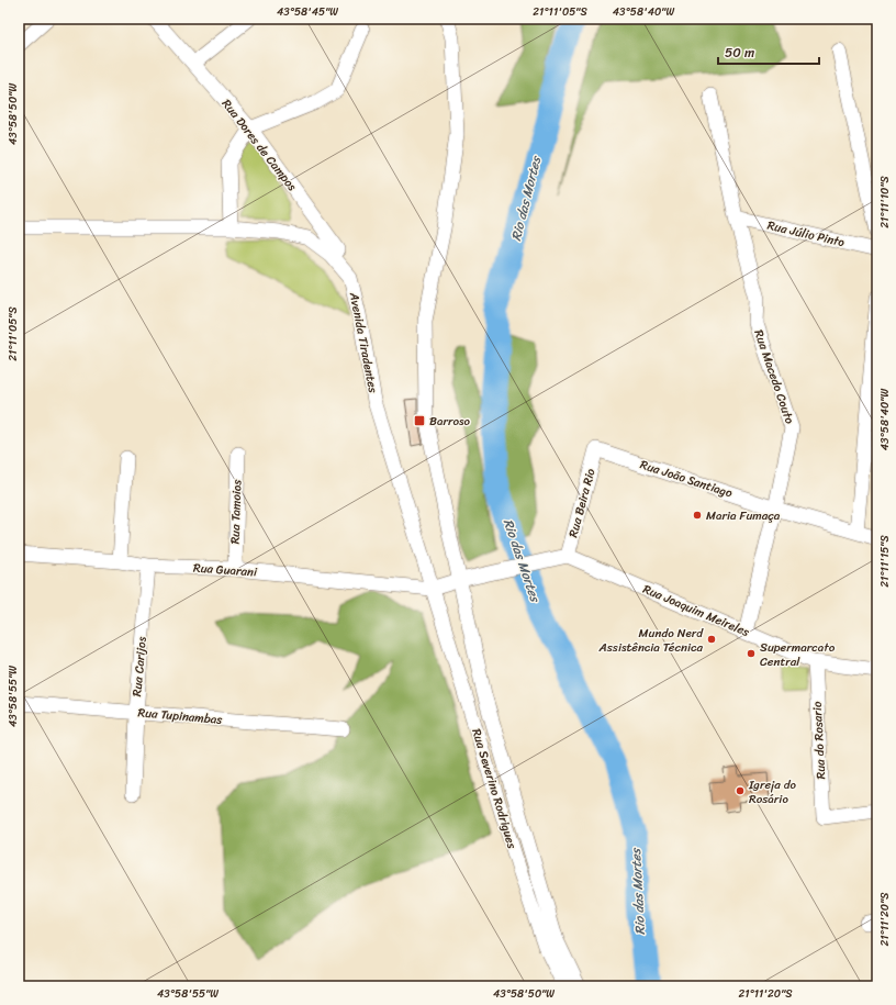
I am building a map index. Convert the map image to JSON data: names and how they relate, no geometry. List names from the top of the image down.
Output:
{
  "streets": {
    "street": [
      "Rua Dores de Campos",
      "Rua Júlio Pinto",
      "Avenida Tiradentes",
      "Rua Macedo Couto",
      "Rua João Santiago",
      "Rua Beira Rio",
      "Rua Tamoios",
      "Rua Guarani",
      "Rua Joaquim Meireles",
      "Rua Carijos",
      "Rua Tupinambas",
      "Rua do Rosario",
      "Rua Severino Rodrigues"
    ]
  },
  "crossings": [
    ["Rua Dores de Campos", "Avenida Tiradentes"],
    ["Rua Júlio Pinto", "Rua Macedo Couto"],
    ["Avenida Tiradentes", "Rua Guarani"],
    ["Avenida Tiradentes", "Rua Severino Rodrigues"],
    ["Rua Macedo Couto", "Rua João Santiago"],
    ["Rua Macedo Couto", "Rua Joaquim Meireles"],
    ["Rua João Santiago", "Rua Beira Rio"],
    ["Rua Beira Rio", "Rua Joaquim Meireles"],
    ["Rua Tamoios", "Rua Guarani"],
    ["Rua Guarani", "Rua Carijos"],
    ["Rua Guarani", "Rua Severino Rodrigues"],
    ["Rua Joaquim Meireles", "Rua do Rosario"],
    ["Rua Carijos", "Rua Tupinambas"]
  ],
  "water": ["Rio das Mortes"],
  "places": {
    "transit": ["Barroso"],
    "other": [
      "Maria Fumaça",
      "Mundo Nerd Assistência Técnica",
      "Supermarcato Central",
      "Igreja do Rosário"
    ]
  },
  "scale_bar": "50 m",
  "coordinates": [
    "43°58'45\"W",
    "21°11'05\"S",
    "43°58'40\"W",
    "43°58'50\"W",
    "21°11'10\"S",
    "21°11'15\"S",
    "43°58'55\"W",
    "21°11'20\"S"
  ]
}
